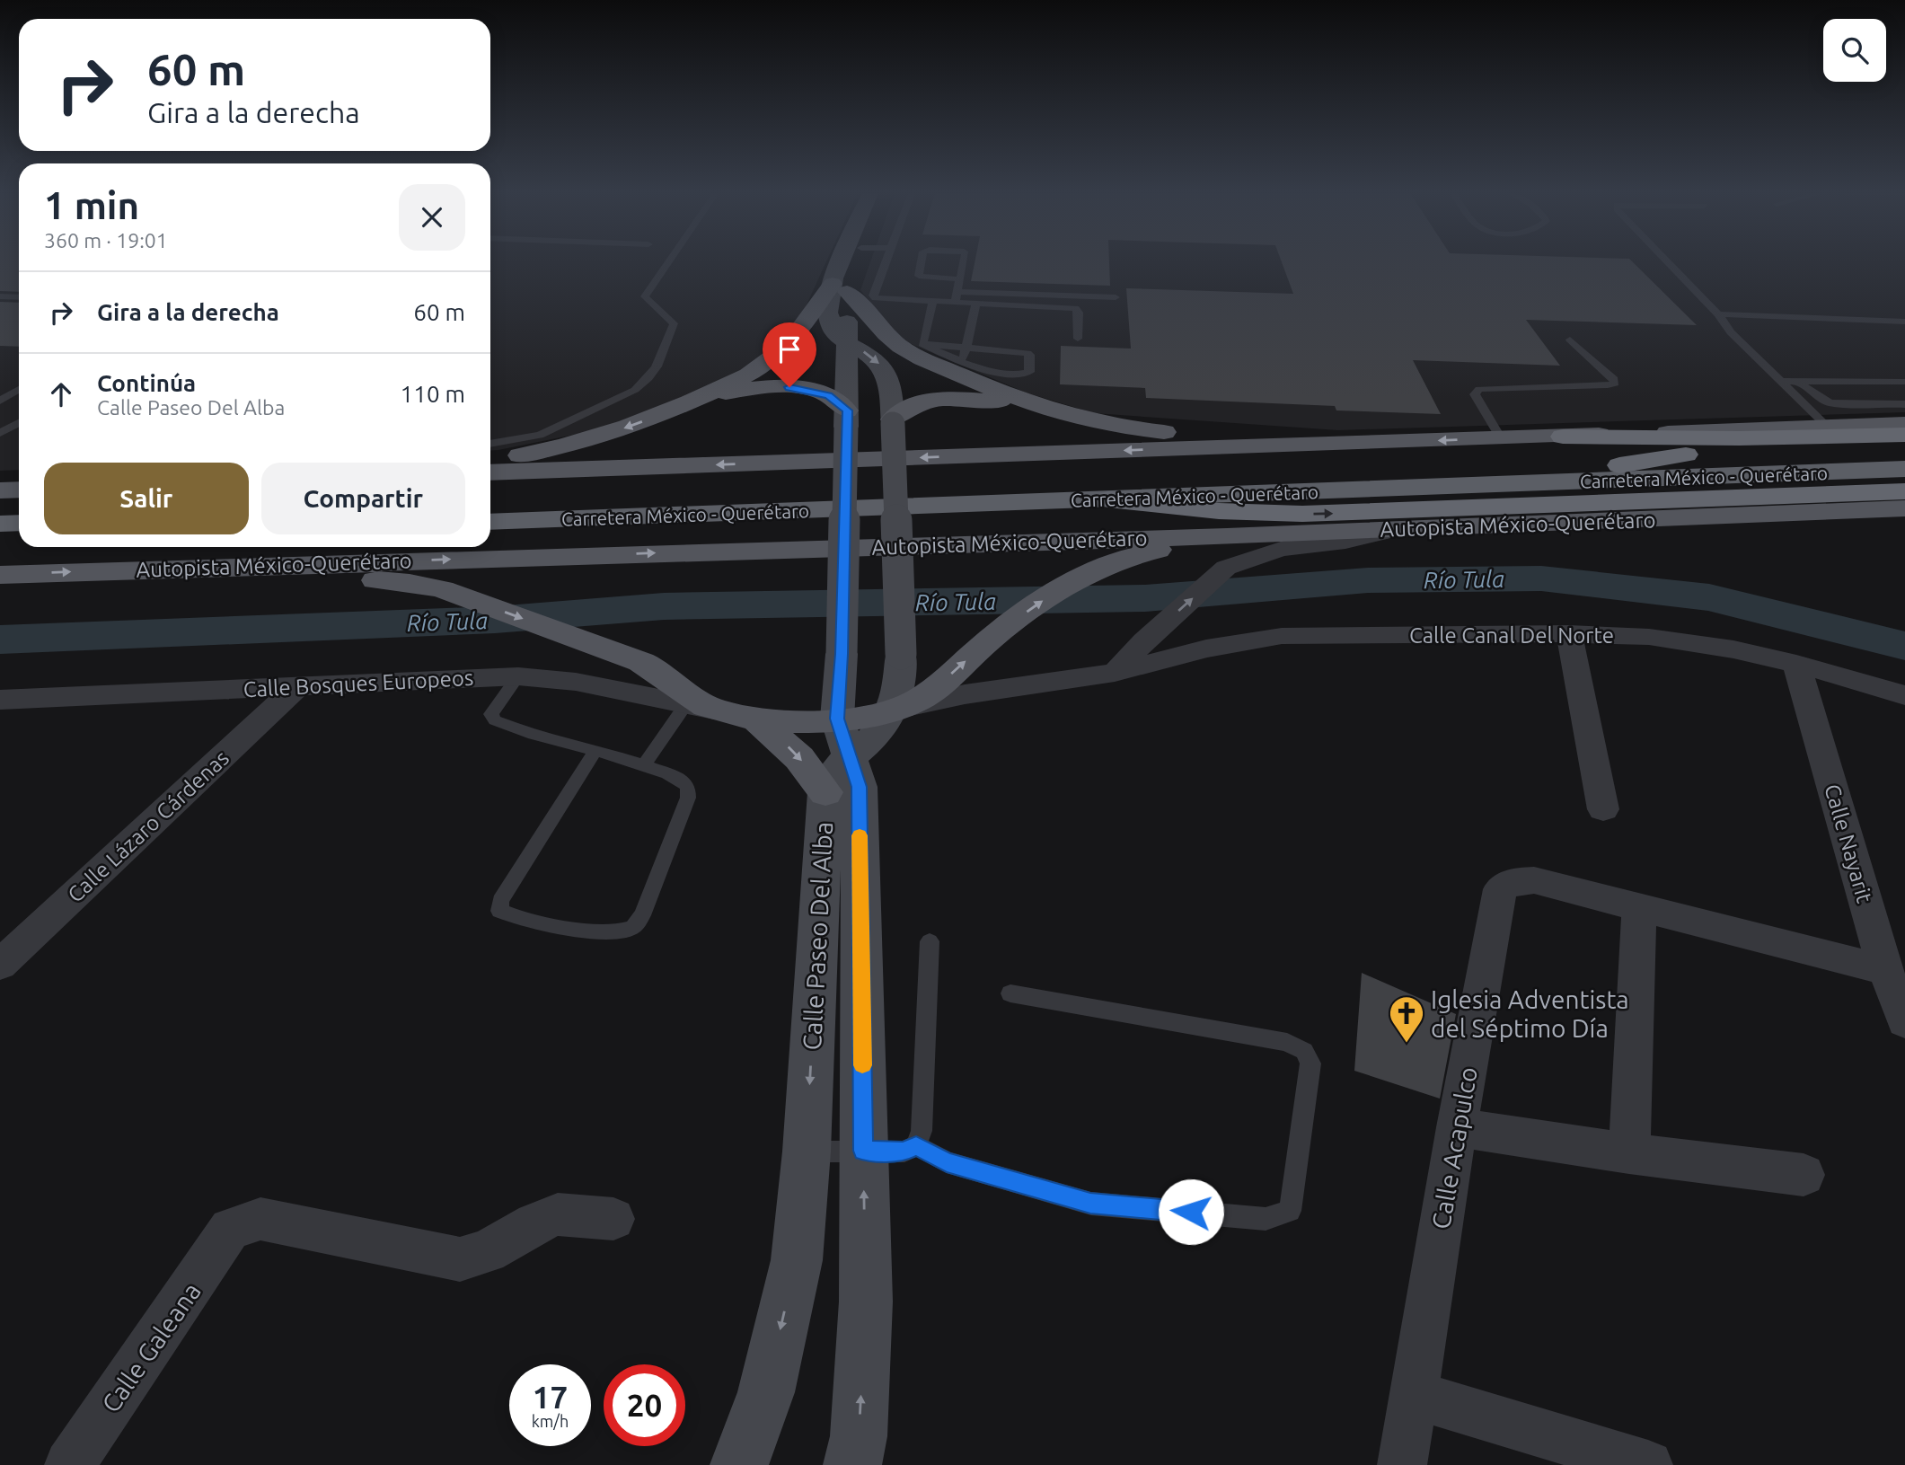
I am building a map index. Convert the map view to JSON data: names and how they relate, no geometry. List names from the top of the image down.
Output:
{
  "streets": {
    "highway": ["Carretera México - Querétaro"],
    "main road": ["Autopista México-Querétaro", "Calle Paseo Del Alba"],
    "street": [
      "Calle Canal Del Norte",
      "Calle Bosques Europeos",
      "Calle Lázaro Cárdenas",
      "Calle Nayarit",
      "Calle Acapulco",
      "Calle Galeana"
    ]
  },
  "crossings": [
    ["Calle Canal Del Norte", "Calle Nayarit"],
    ["Calle Bosques Europeos", "Calle Lázaro Cárdenas"],
    ["Calle Nayarit", "Calle Acapulco"]
  ],
  "water": ["Río Tula"],
  "places": {
    "church": ["Iglesia Adventista del Séptimo Día"]
  },
  "page": {
    "turn": ["60 m", "Gira a la derecha"],
    "heading": ["1 min", "360 m · 19:01"],
    "list": [
      {
        "name": "Gira a la derecha",
        "value": "60 m"
      },
      {
        "name": "Continúa",
        "note": "Calle Paseo Del Alba",
        "value": "110 m"
      }
    ],
    "buttons": ["Salir", "Compartir"],
    "speed": "17 km/h",
    "limit": "20"
  }
}
